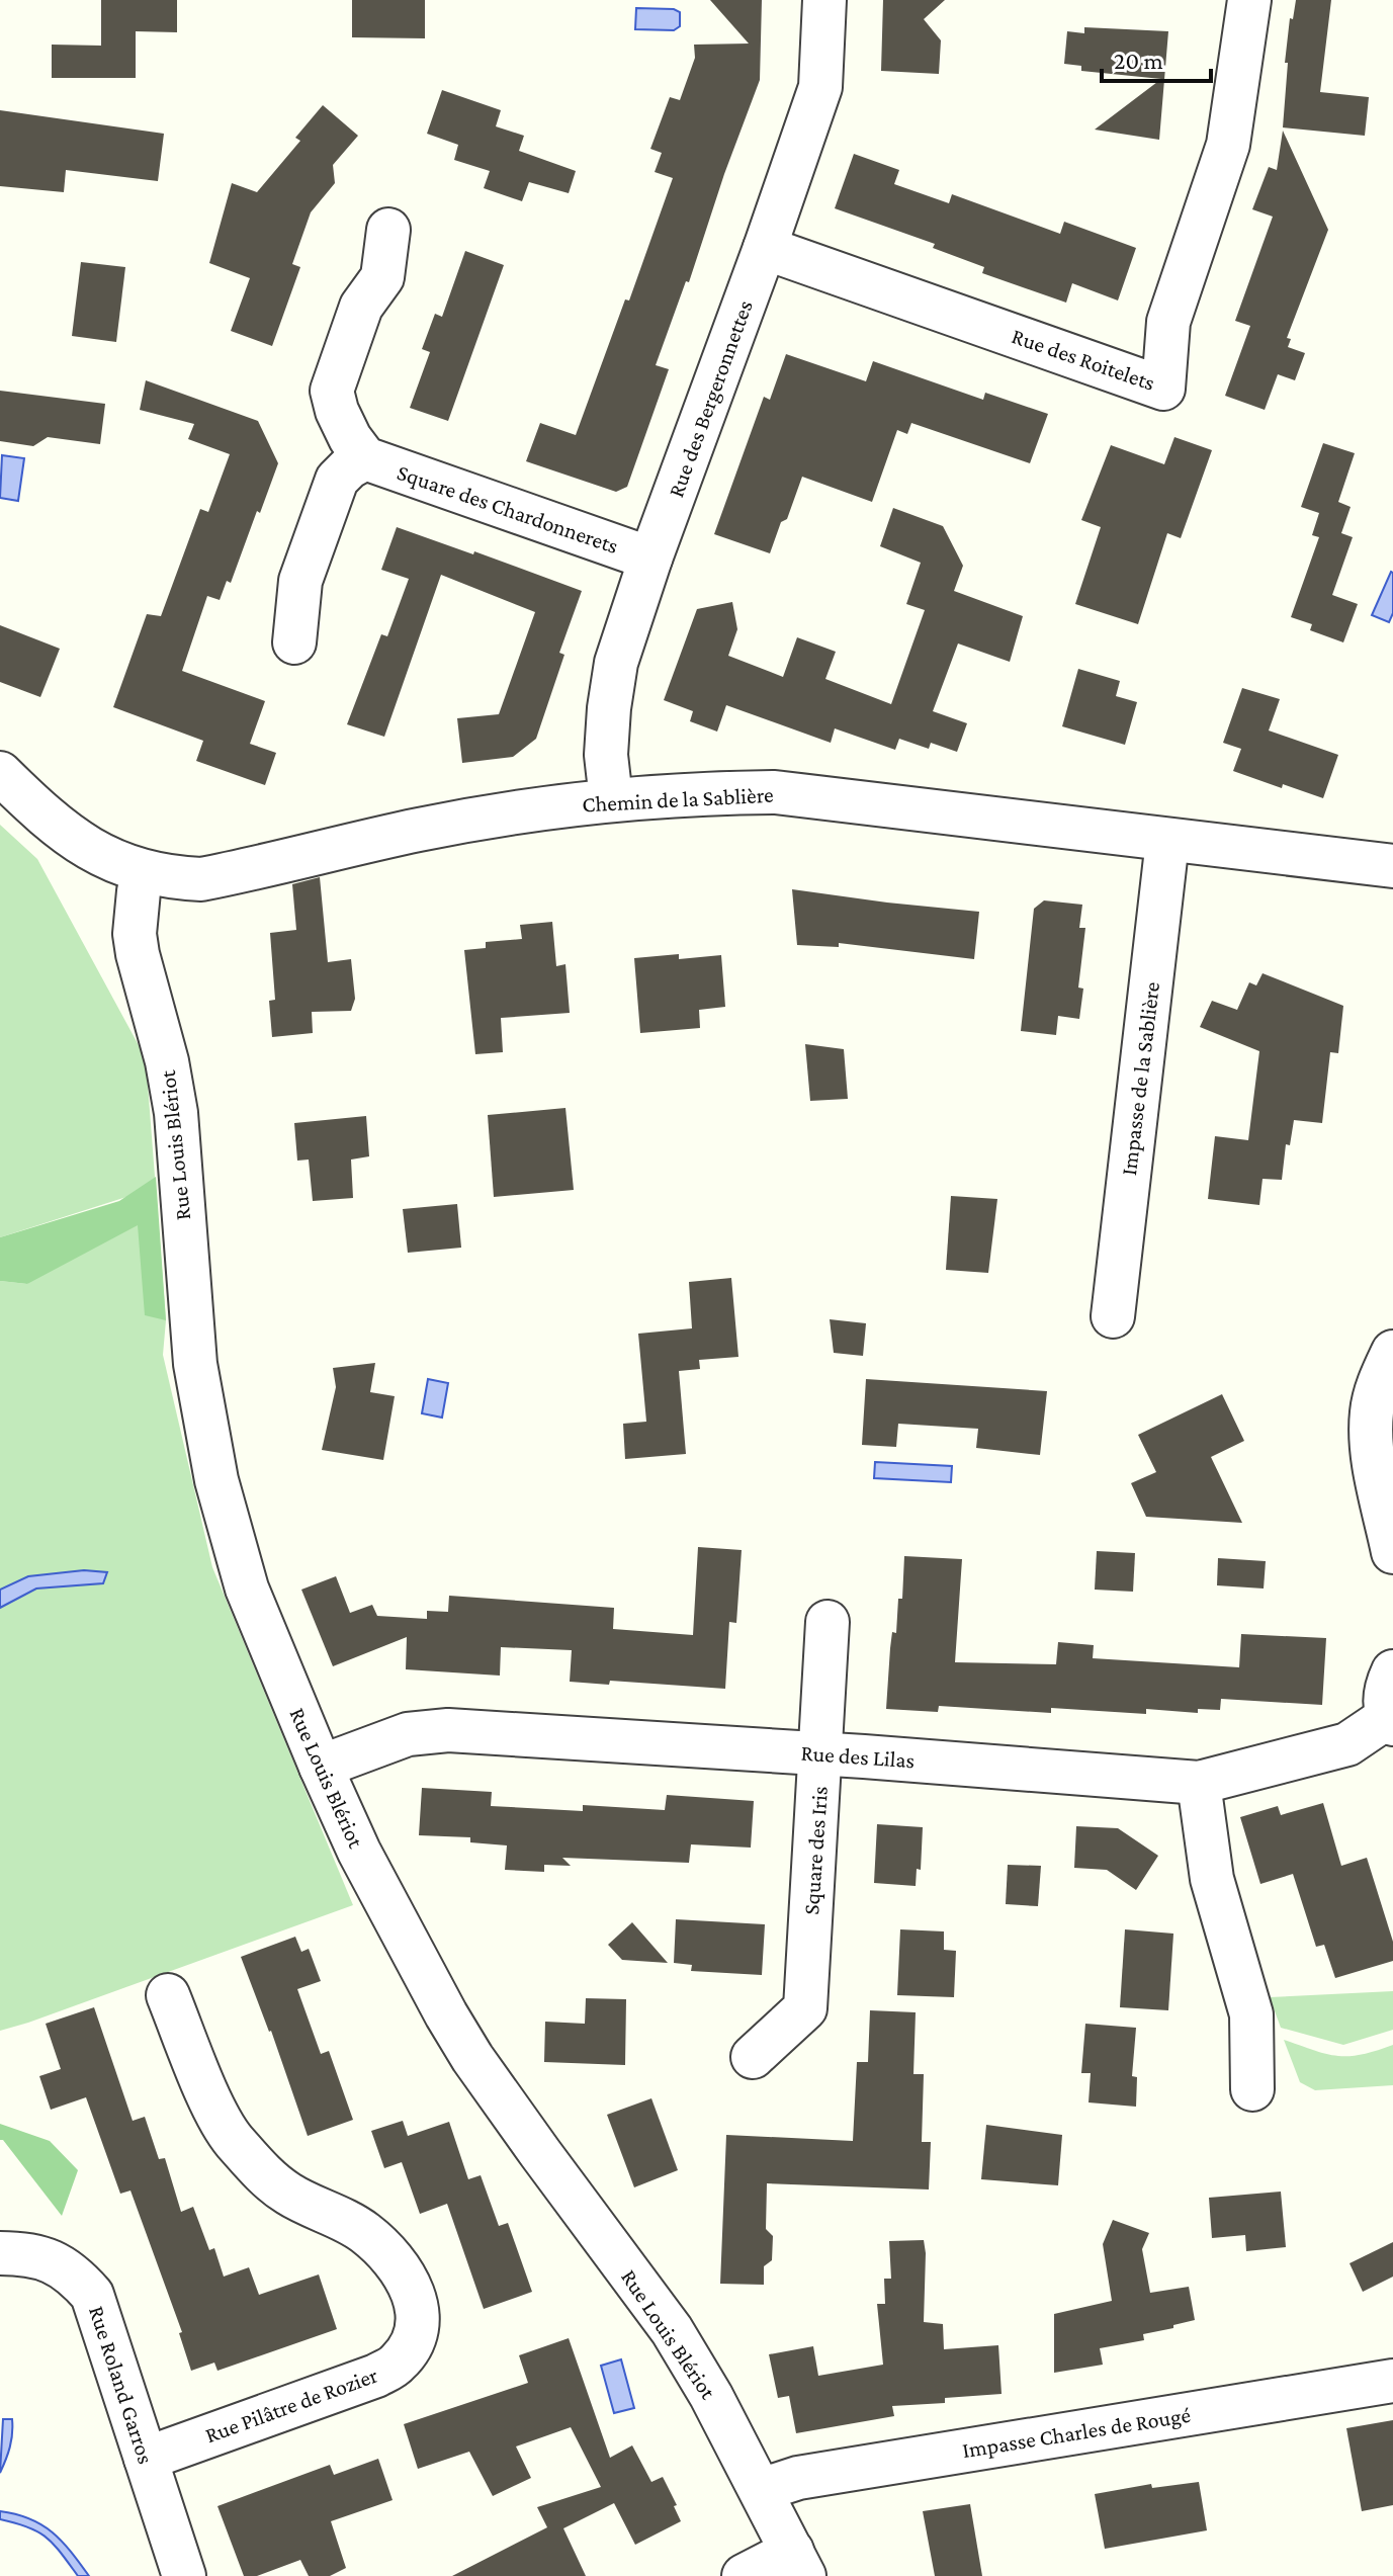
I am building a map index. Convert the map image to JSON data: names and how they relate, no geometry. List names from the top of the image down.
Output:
{
  "streets": {
    "street": [
      "Rue des Roitelets",
      "Rue des Bergeronnettes",
      "Square des Chardonnerets",
      "Chemin de la Sablière",
      "Impasse de la Sablière",
      "Rue Louis Blériot",
      "Rue des Lilas",
      "Square des Iris",
      "Rue Roland Garros",
      "Rue Pilâtre de Rozier",
      "Impasse Charles de Rougé"
    ]
  },
  "crossings": [
    ["Rue des Roitelets", "Rue des Bergeronnettes"],
    ["Rue des Bergeronnettes", "Square des Chardonnerets"],
    ["Rue des Bergeronnettes", "Chemin de la Sablière"],
    ["Chemin de la Sablière", "Impasse de la Sablière"],
    ["Chemin de la Sablière", "Rue Louis Blériot"],
    ["Rue Louis Blériot", "Rue des Lilas"],
    ["Rue Louis Blériot", "Impasse Charles de Rougé"],
    ["Rue des Lilas", "Square des Iris"],
    ["Rue Roland Garros", "Rue Pilâtre de Rozier"]
  ],
  "scale_bar": "20 m"
}
